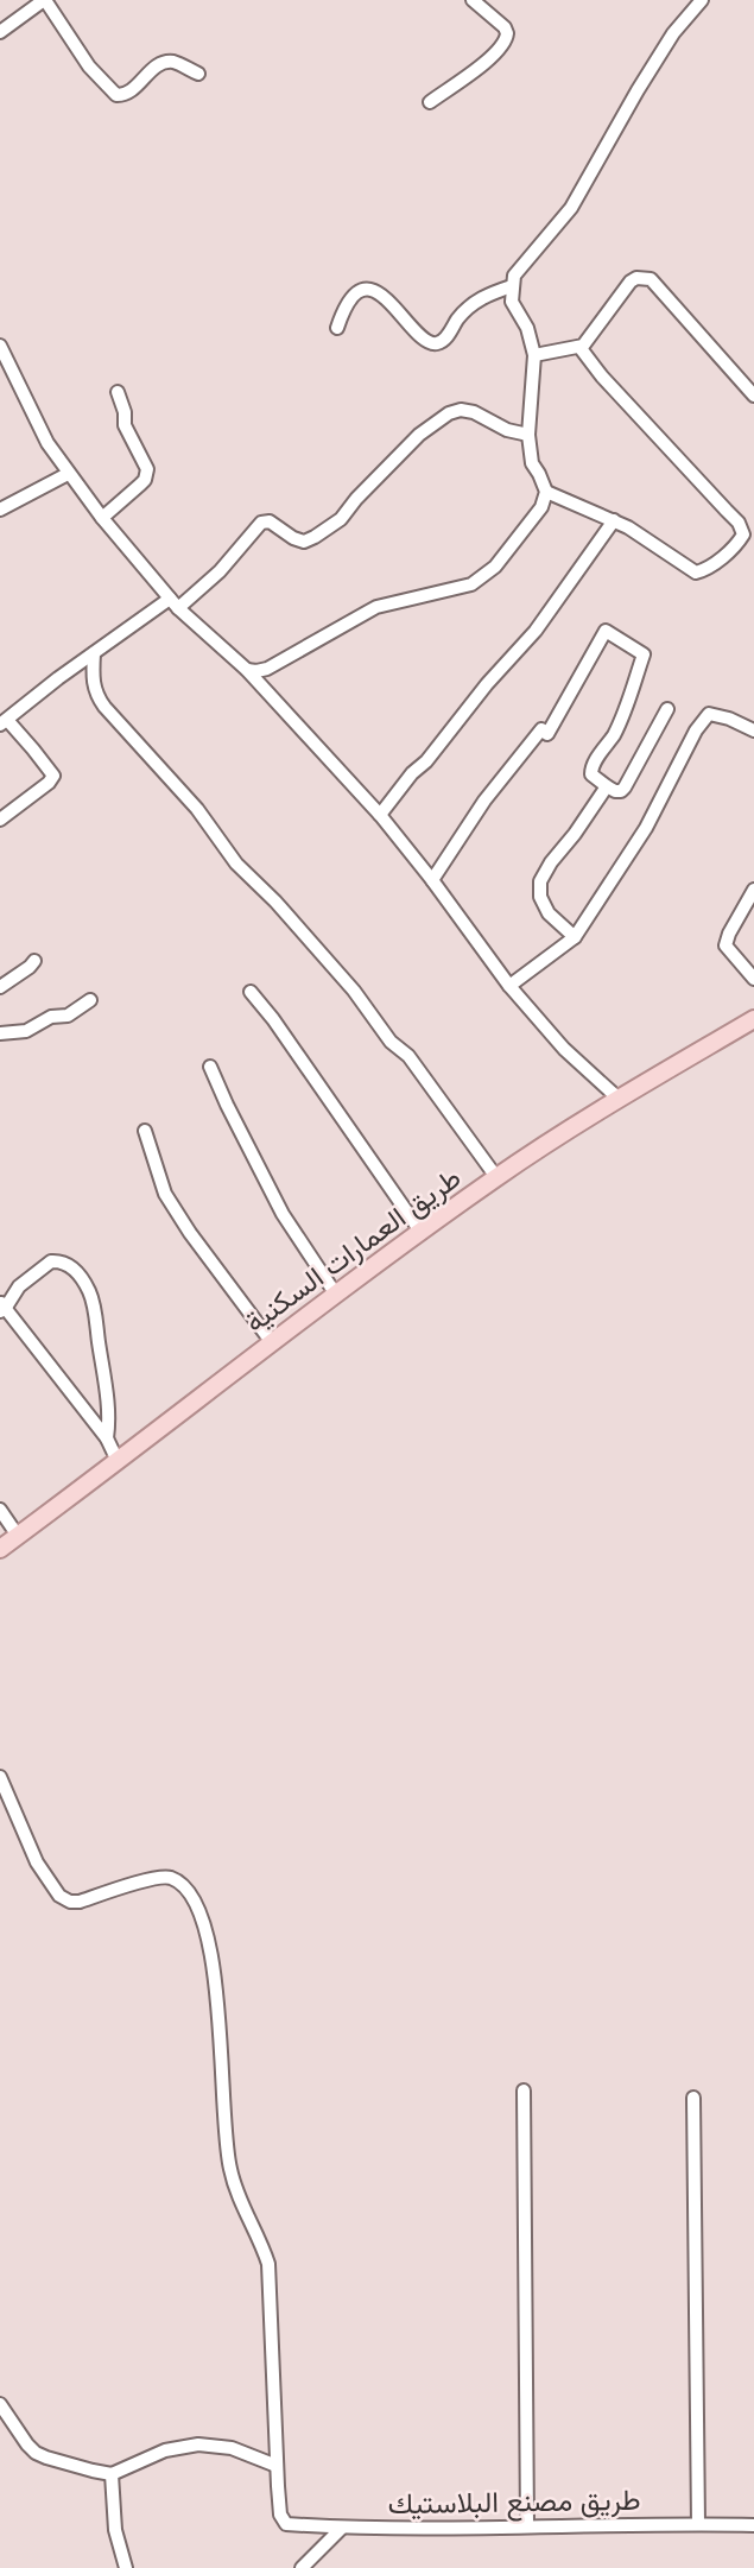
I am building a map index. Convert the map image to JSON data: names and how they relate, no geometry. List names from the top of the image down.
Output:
{
  "streets": {
    "main road": ["طريق العمارات السكنية"],
    "street": ["طريق مصنع البلاستيك"]
  }
}
